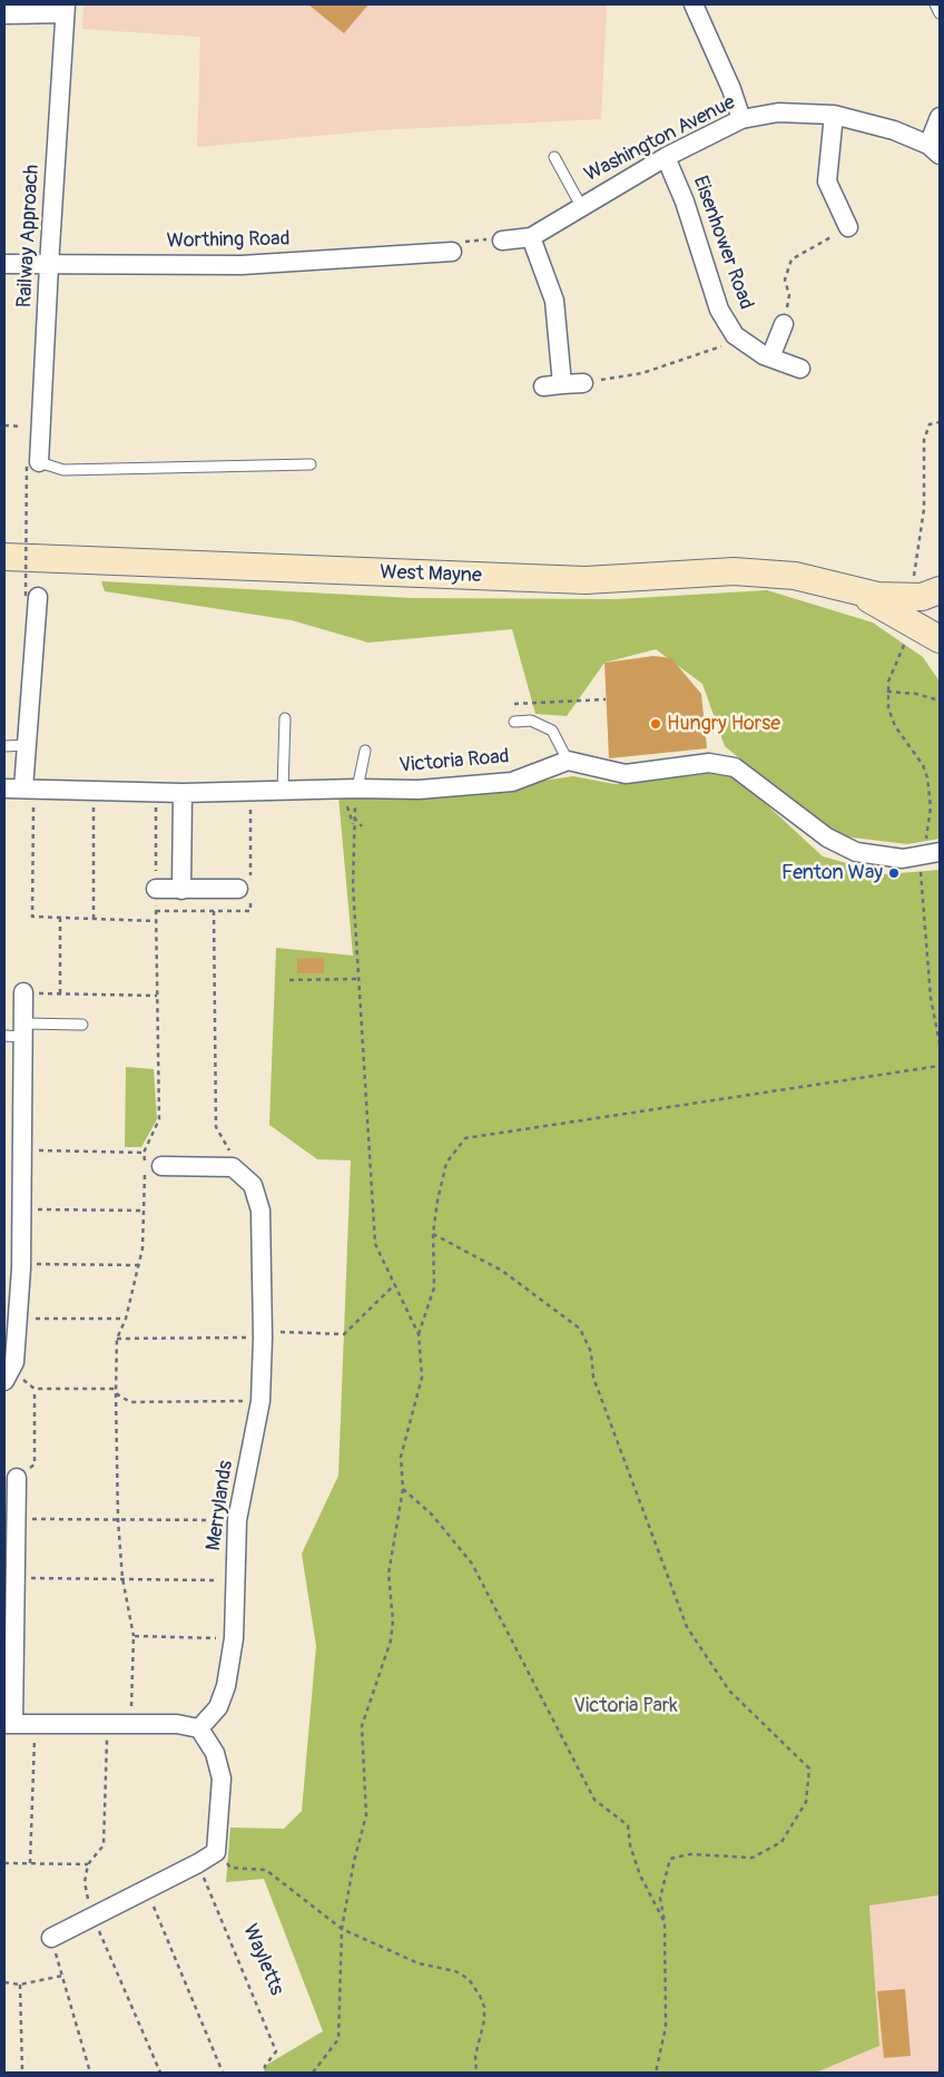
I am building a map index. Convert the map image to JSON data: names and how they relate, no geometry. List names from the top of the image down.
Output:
{
  "streets": {
    "main road": ["West Mayne"],
    "street": [
      "Washington Avenue",
      "Railway Approach",
      "Worthing Road",
      "Eisenhower Road",
      "Victoria Road",
      "Merrylands"
    ],
    "path": ["Wayletts"]
  },
  "crossings": [
    ["Washington Avenue", "Eisenhower Road"],
    ["Railway Approach", "Worthing Road"]
  ],
  "parks": ["Victoria Park"],
  "places": ["Hungry Horse", "Fenton Way"]
}
